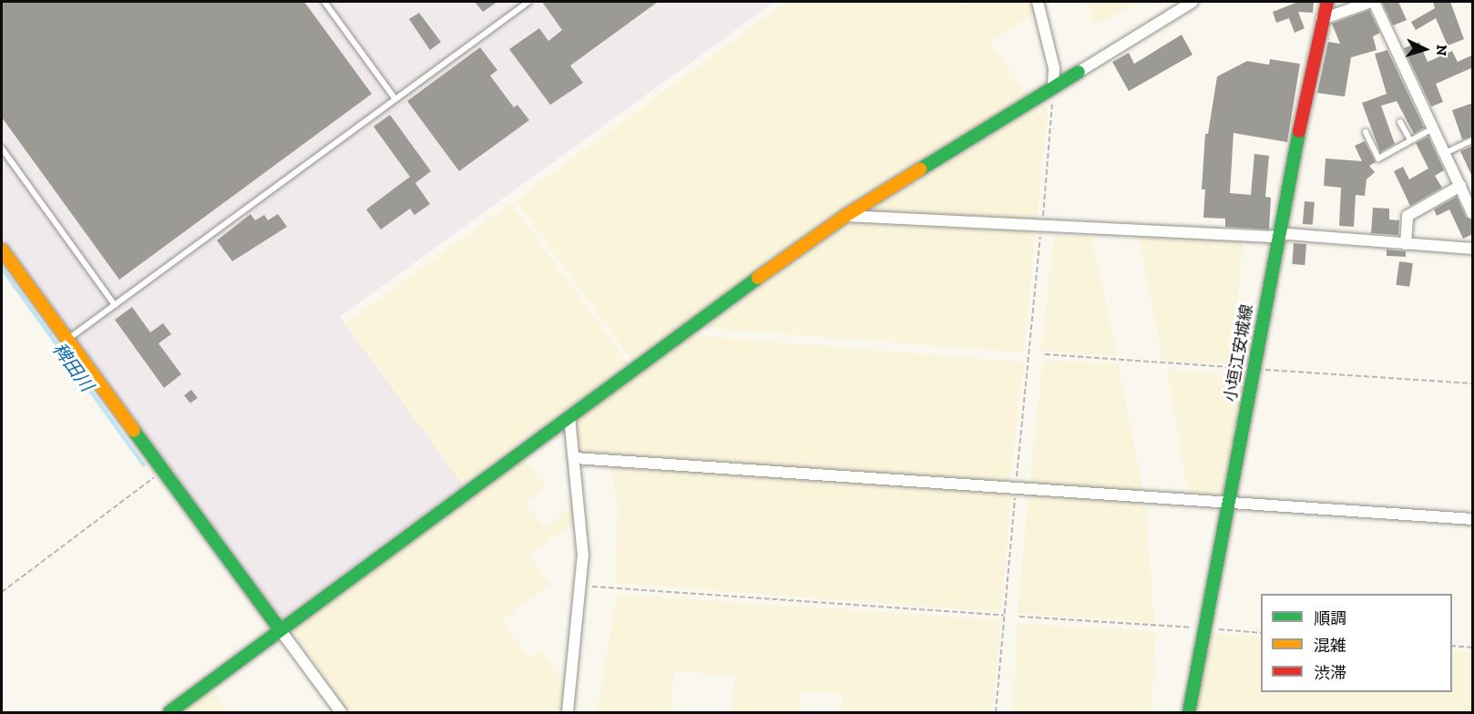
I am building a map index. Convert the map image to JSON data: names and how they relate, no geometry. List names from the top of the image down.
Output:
{
  "streets": {
    "street": ["小垣江安城線"]
  },
  "water": ["稗田川"],
  "legend": ["順調", "混雑", "渋滞"],
  "north": "right"
}
